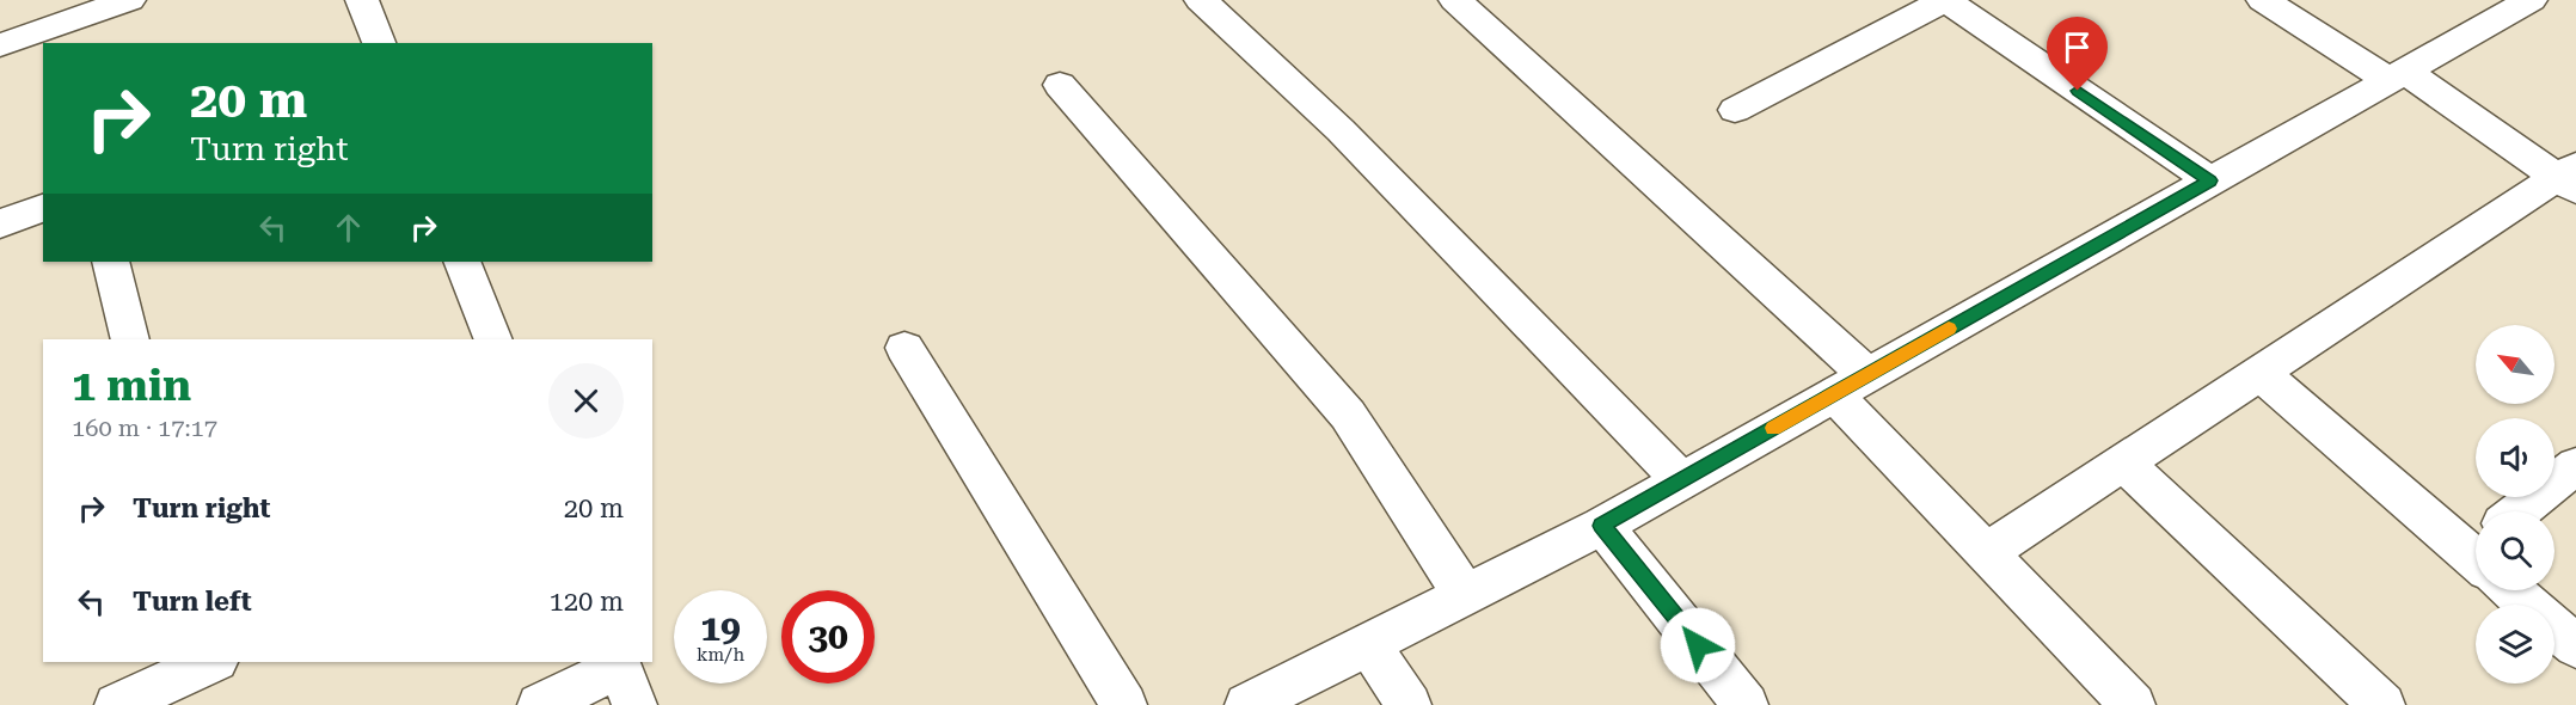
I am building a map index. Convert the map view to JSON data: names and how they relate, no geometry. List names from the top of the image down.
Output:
{
  "north": "top left",
  "page": {
    "turn": ["20 m", "Turn right"],
    "heading": ["1 min", "160 m · 17:17"],
    "list": [
      {
        "name": "Turn right",
        "value": "20 m"
      },
      {
        "name": "Turn left",
        "value": "120 m"
      }
    ],
    "speed": "19 km/h",
    "limit": "30"
  }
}
